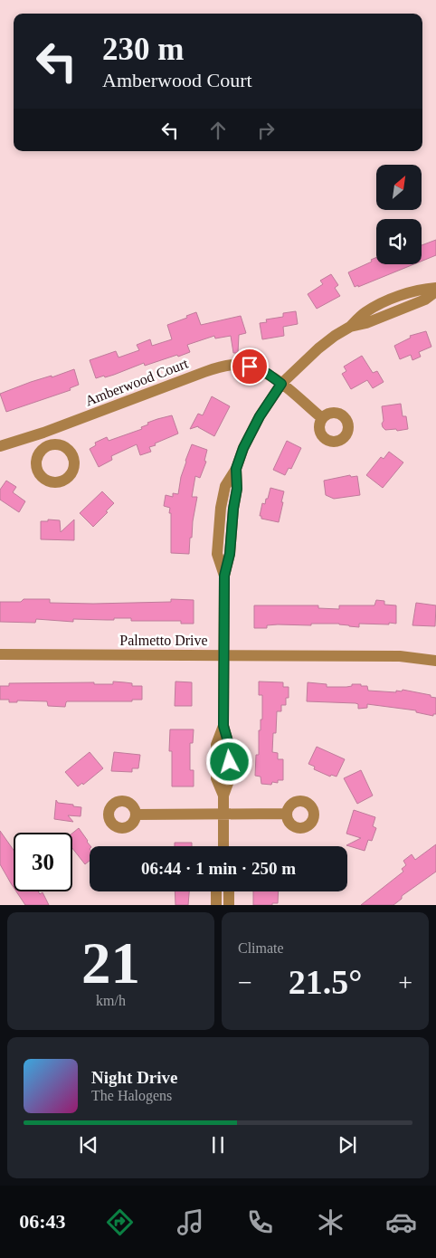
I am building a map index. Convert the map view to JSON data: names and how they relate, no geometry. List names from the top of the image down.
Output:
{
  "streets": {
    "street": ["Amberwood Court", "Palmetto Drive"]
  },
  "north": "top right",
  "page": {
    "turn": ["230 m", "Amberwood Court"],
    "limit": "30",
    "trip": "06:44 · 1 min · 250 m",
    "tile": [
      ["21", "km/h"],
      "Climate"
    ],
    "heat": ["−", "21.5°", "+"],
    "song": ["Night Drive", "The Halogens"],
    "tabs": "06:43"
  }
}
